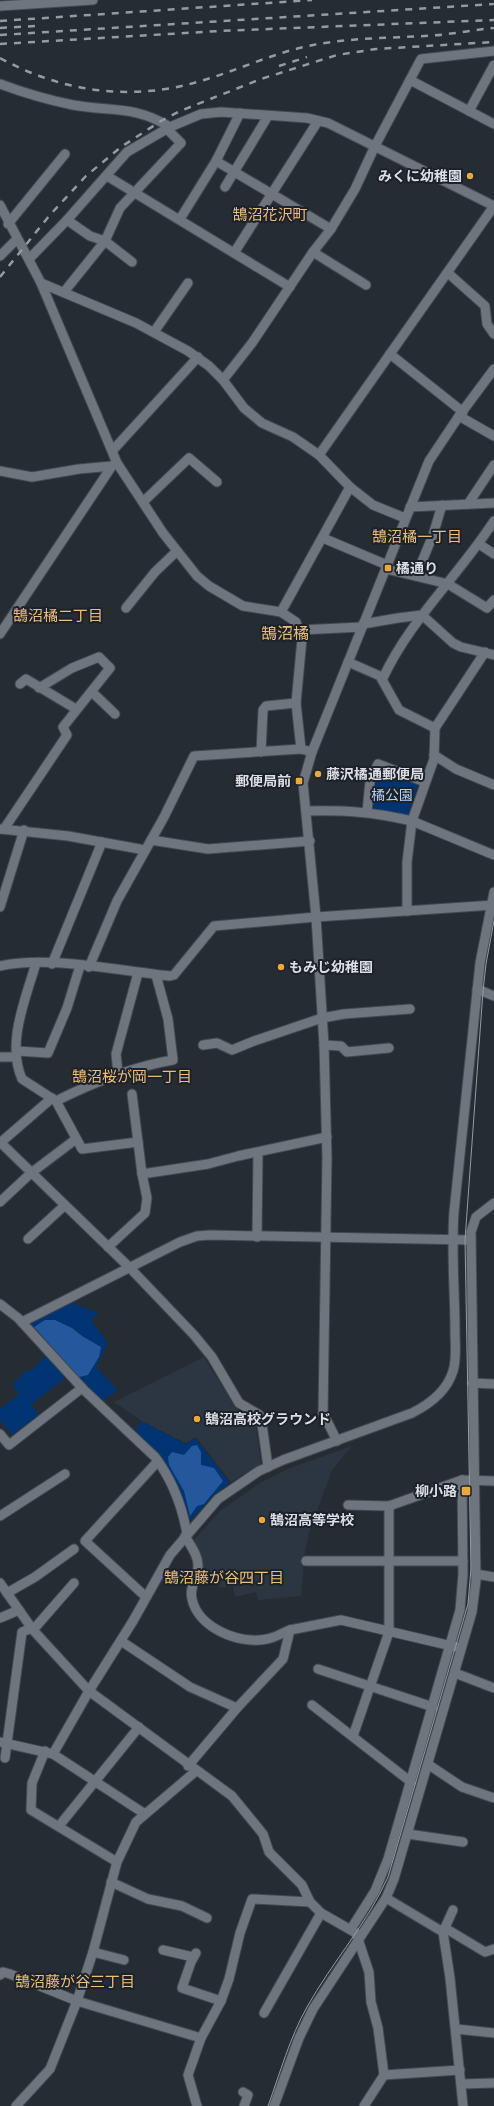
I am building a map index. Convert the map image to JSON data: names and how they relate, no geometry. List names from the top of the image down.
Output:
{
  "districts": [
    "鵠沼花沢町",
    "鵠沼橘一丁目",
    "鵠沼橘二丁目",
    "鵠沼橘",
    "鵠沼桜が岡一丁目",
    "鵠沼藤が谷四丁目",
    "鵠沼藤が谷三丁目"
  ],
  "parks": ["橘公園"],
  "places": {
    "other": [
      "みくに幼稚園",
      "藤沢橘通郵便局",
      "もみじ幼稚園",
      "鵠沼高校グラウンド",
      "鵠沼高等学校"
    ],
    "transit": ["橘通り", "郵便局前", "柳小路"]
  }
}
